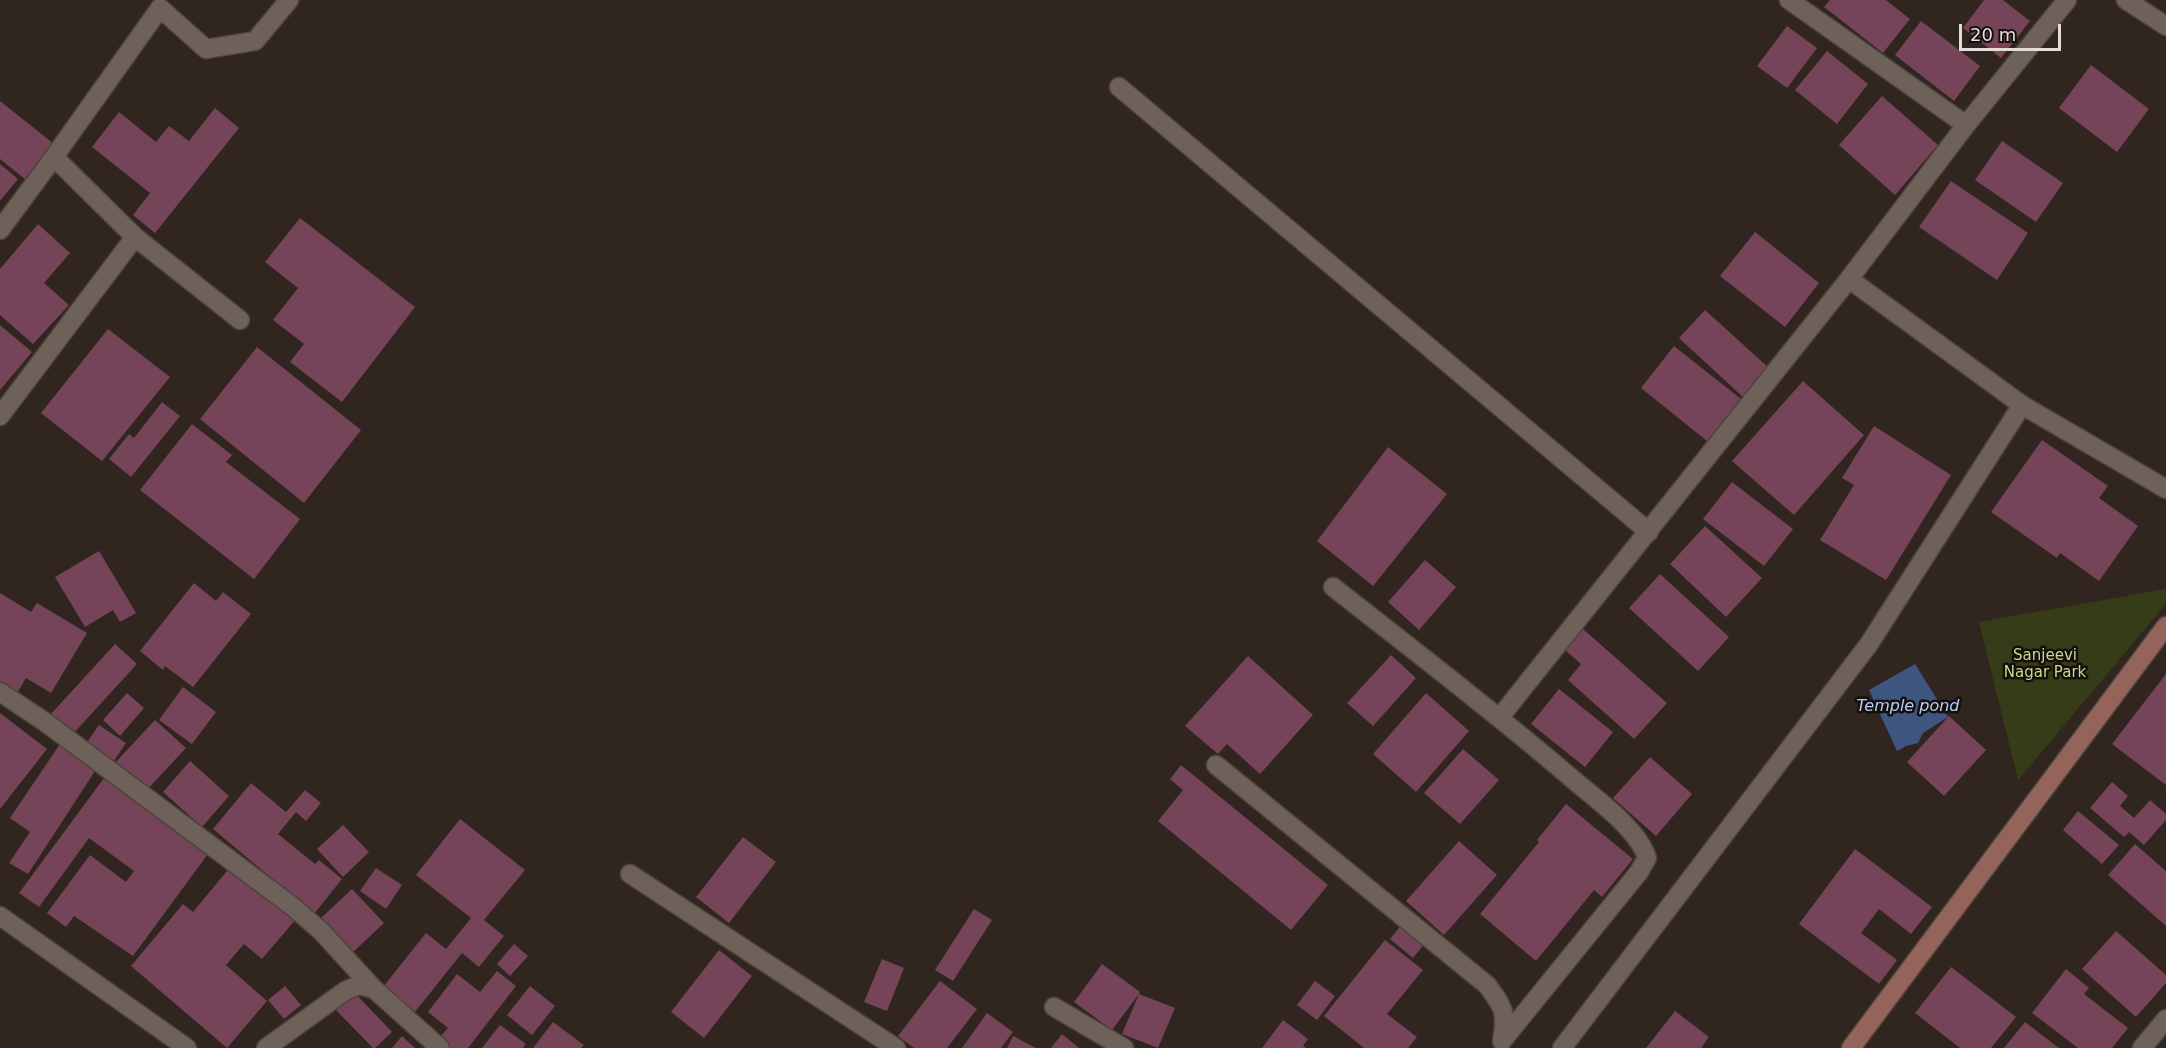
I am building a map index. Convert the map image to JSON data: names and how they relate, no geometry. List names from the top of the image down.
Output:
{
  "water": ["Temple pond"],
  "parks": ["Sanjeevi Nagar Park"],
  "scale_bar": "20 m"
}
